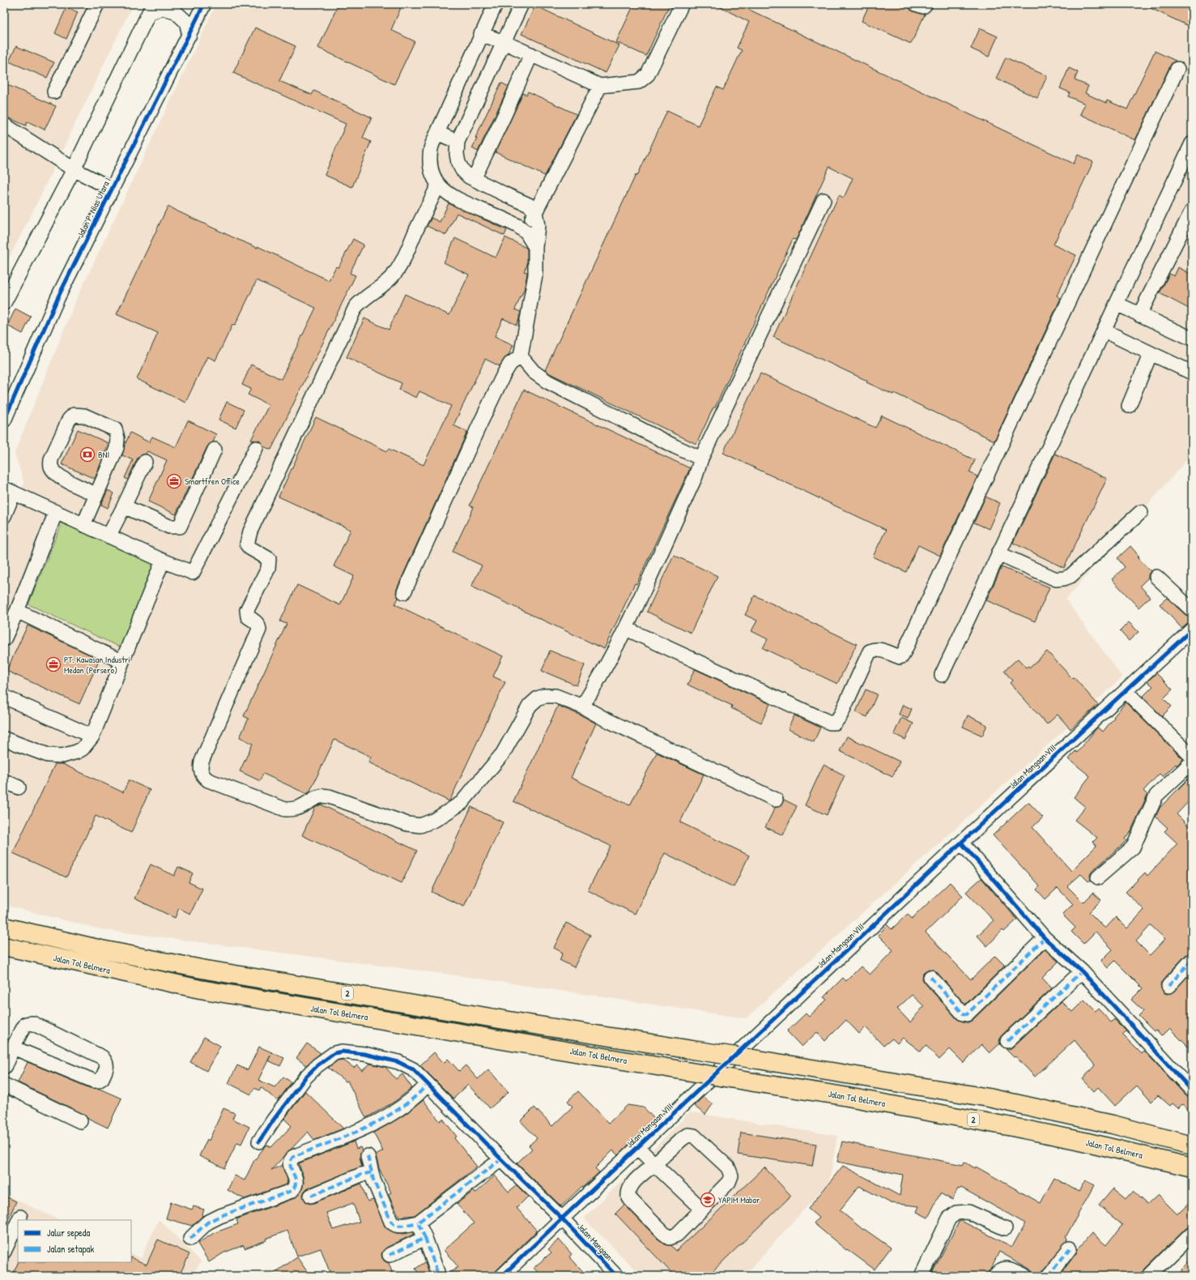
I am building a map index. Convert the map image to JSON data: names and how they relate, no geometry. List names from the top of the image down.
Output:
{
  "streets": {
    "highway": ["Jalan Tol Belmera", "2"],
    "street": ["Jalan P. Nias Utara I", "Jalan Mangaan VIII", "Jalan Mangaan"]
  },
  "crossings": [
    ["Jalan Mangaan VIII", "Jalan Mangaan"]
  ],
  "places": {
    "bank": ["BNI"],
    "office": ["Smartfren Office", "PT. Kawasan Industri Medan (Persero)"],
    "school or university": ["YAPIM Mabar"]
  },
  "legend": ["Jalur sepeda", "Jalan setapak"]
}
